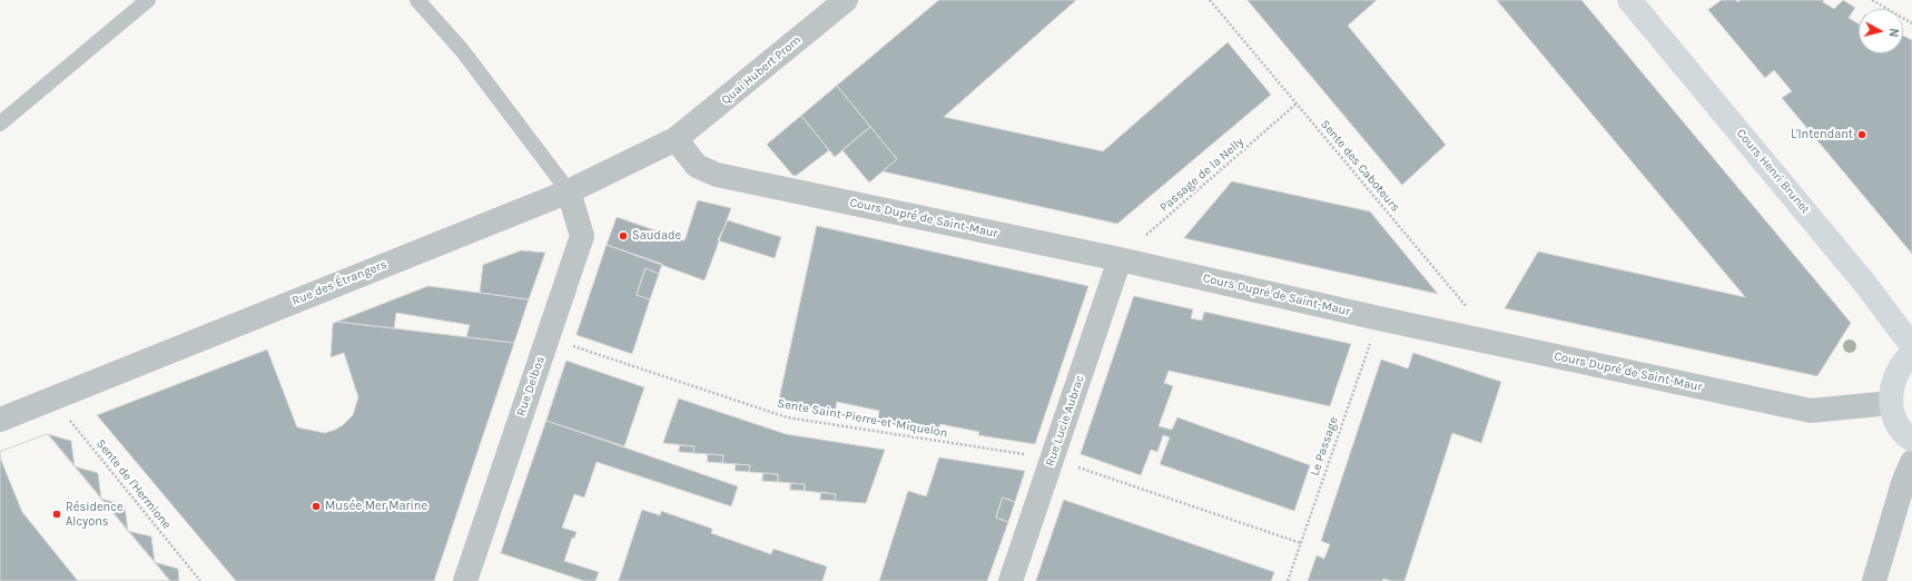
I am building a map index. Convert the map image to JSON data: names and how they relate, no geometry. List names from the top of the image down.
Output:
{
  "streets": {
    "street": [
      "Quai Hubert Prom",
      "Cours Henri Brunet",
      "Cours Dupré de Saint-Maur",
      "Rue des Étrangers",
      "Rue Delbos",
      "Rue Lucie Aubrac"
    ],
    "path": [
      "Sente des Caboteurs",
      "Passage de la Nelly",
      "Sente Saint-Pierre-et-Miquelon",
      "Le Passage",
      "Sente de l'Hermione"
    ]
  },
  "crossings": [
    ["Quai Hubert Prom", "Cours Dupré de Saint-Maur"],
    ["Quai Hubert Prom", "Rue des Étrangers"],
    ["Sente des Caboteurs", "Passage de la Nelly"],
    ["Passage de la Nelly", "Cours Dupré de Saint-Maur"],
    ["Passage de la Nelly", "Rue Lucie Aubrac"],
    ["Cours Dupré de Saint-Maur", "Rue des Étrangers"],
    ["Cours Dupré de Saint-Maur", "Rue Lucie Aubrac"],
    ["Cours Dupré de Saint-Maur", "Le Passage"],
    ["Rue des Étrangers", "Rue Delbos"],
    ["Rue des Étrangers", "Sente de l'Hermione"],
    ["Rue Delbos", "Sente Saint-Pierre-et-Miquelon"],
    ["Sente Saint-Pierre-et-Miquelon", "Rue Lucie Aubrac"],
    ["Sente Saint-Pierre-et-Miquelon", "Le Passage"]
  ],
  "places": [
    "L'Intendant",
    "Saudade",
    "Musée Mer Marine",
    "Résidence Alcyons"
  ],
  "north": "right"
}
